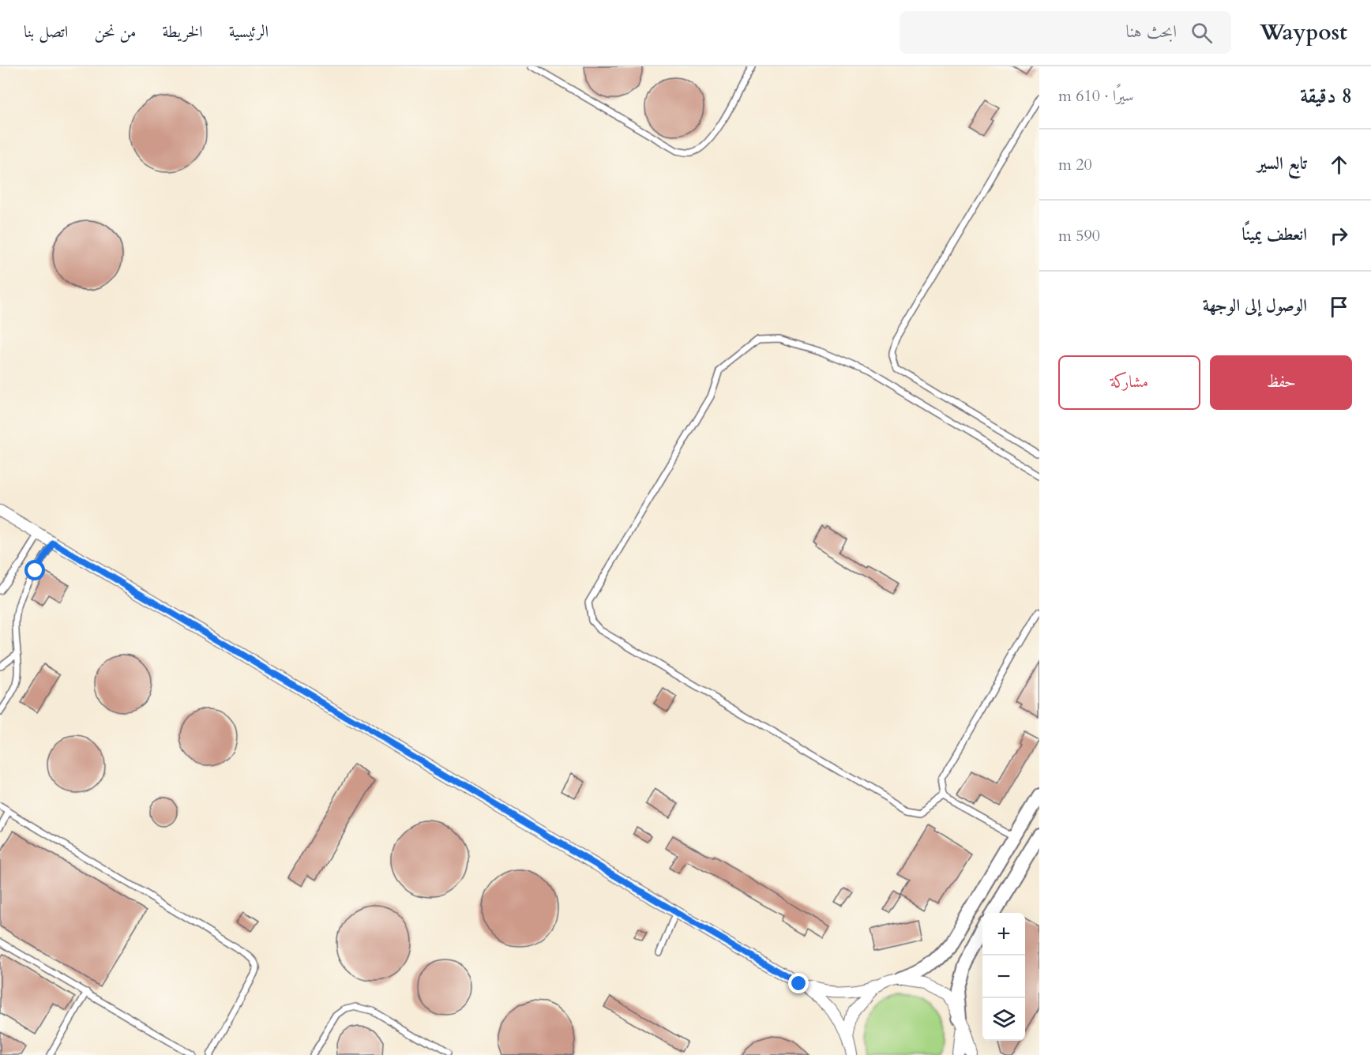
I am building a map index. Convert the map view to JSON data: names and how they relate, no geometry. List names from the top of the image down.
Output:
{
  "page": {
    "header": "Waypost",
    "search": "ابحث هنا",
    "nav": [
      "الرئيسية",
      "الخريطة",
      "من نحن",
      "اتصل بنا"
    ],
    "heading": ["8 دقيقة", "سيرًا · 610 m"],
    "list": [
      ["تابع السير", "20 m"],
      ["انعطف يمينًا", "590 m"],
      "الوصول إلى الوجهة"
    ],
    "buttons": ["حفظ", "مشاركة"],
    "map_buttons": ["+", "−"]
  }
}
